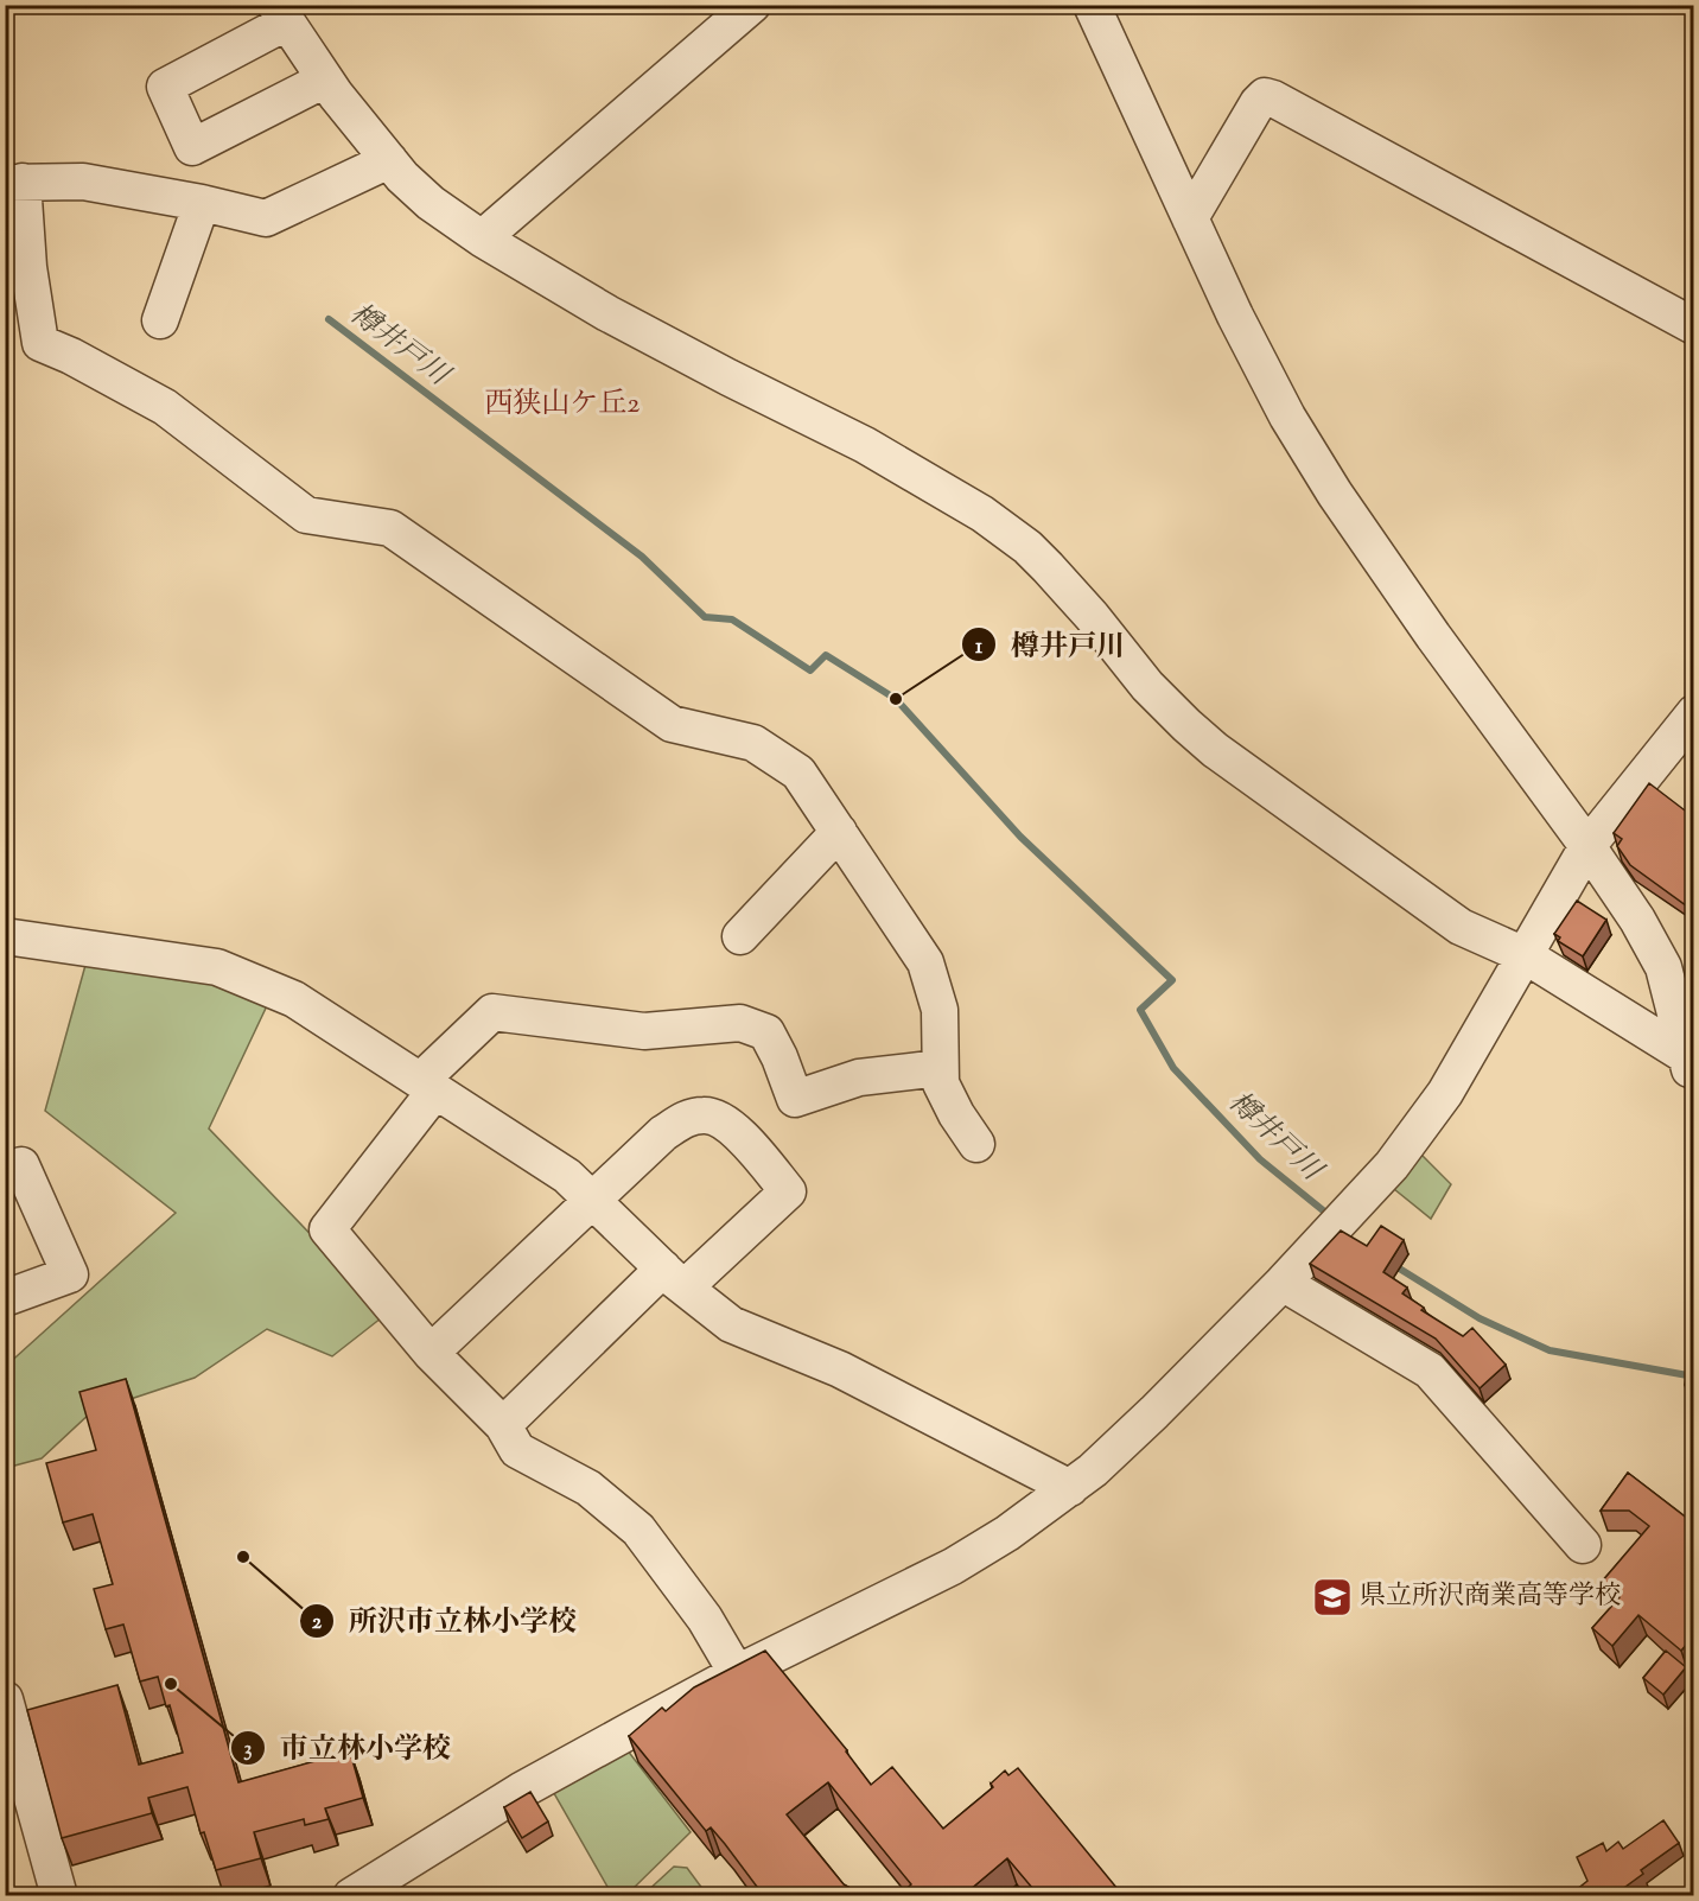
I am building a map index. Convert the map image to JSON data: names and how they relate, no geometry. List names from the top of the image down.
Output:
{
  "districts": ["西狭山ケ丘2"],
  "water": ["樽井戸川"],
  "places": {
    "other": ["樽井戸川", "所沢市立林小学校", "市立林小学校"],
    "school or university": ["県立所沢商業高等学校"]
  }
}
